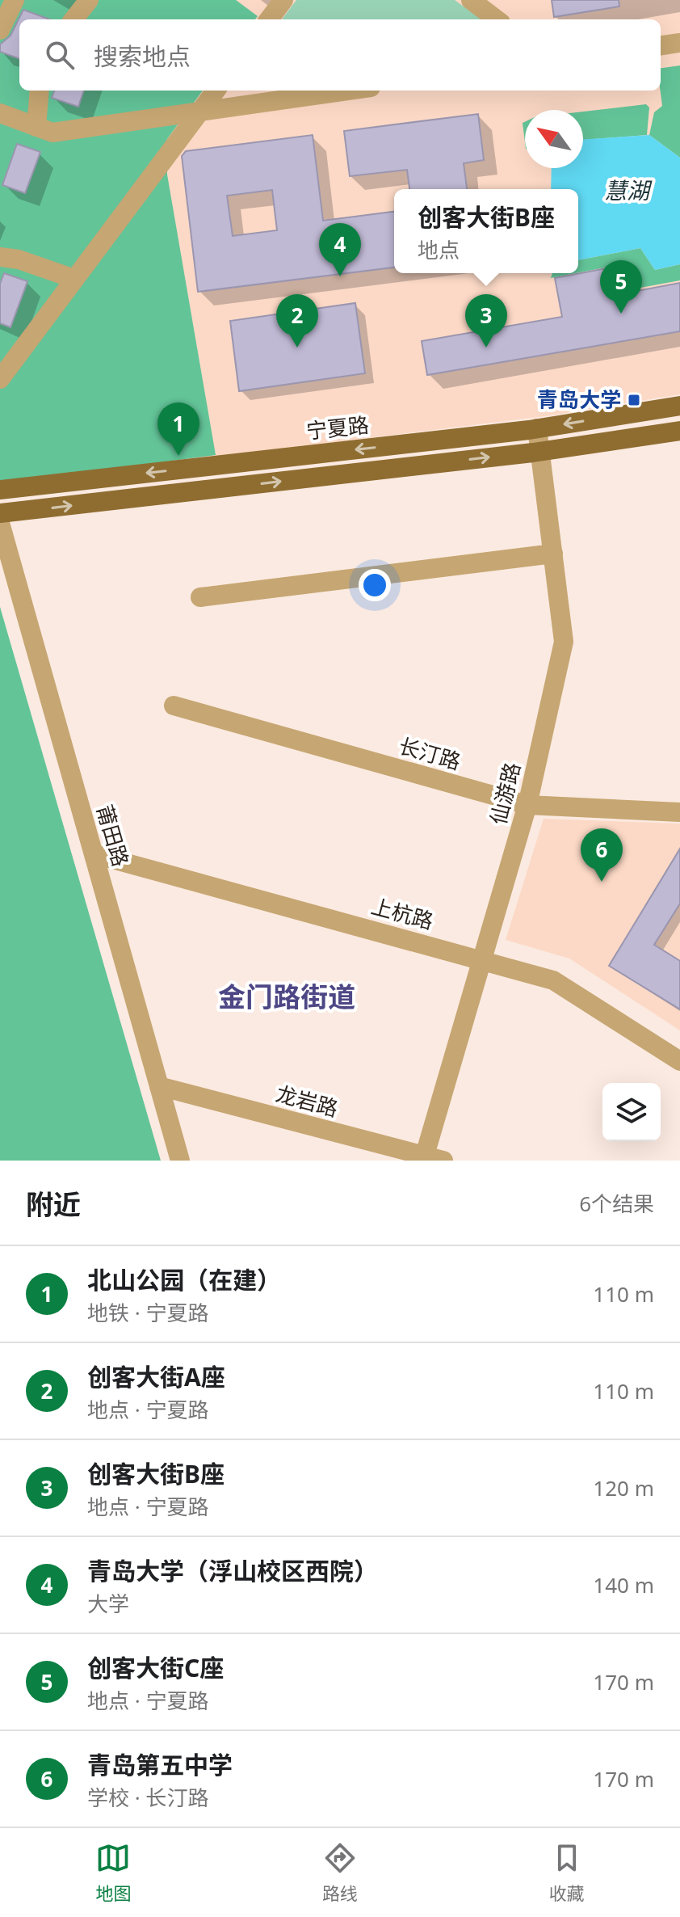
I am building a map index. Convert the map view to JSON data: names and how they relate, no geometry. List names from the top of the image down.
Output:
{
  "streets": {
    "main road": ["宁夏路"],
    "street": [
      "长汀路",
      "仙游路",
      "莆田路",
      "上杭路",
      "龙岩路"
    ]
  },
  "crossings": [
    ["宁夏路", "仙游路"],
    ["长汀路", "仙游路"],
    ["仙游路", "上杭路"],
    ["仙游路", "龙岩路"],
    ["莆田路", "上杭路"],
    ["莆田路", "龙岩路"]
  ],
  "districts": ["金门路街道"],
  "water": ["慧湖"],
  "places": {
    "transit": ["青岛大学"]
  },
  "north": "top left",
  "page": {
    "search": "搜索地点",
    "popup": ["创客大街B座", "地点"],
    "pins": [
      "4",
      "5",
      "2",
      "3",
      "1",
      "6"
    ],
    "heading": ["附近", "6个结果"],
    "list": [
      {
        "mark": "1",
        "name": "北山公园（在建）",
        "note": "地铁 · 宁夏路",
        "value": "110 m"
      },
      {
        "mark": "2",
        "name": "创客大街A座",
        "note": "地点 · 宁夏路",
        "value": "110 m"
      },
      {
        "mark": "3",
        "name": "创客大街B座",
        "note": "地点 · 宁夏路",
        "value": "120 m"
      },
      {
        "mark": "4",
        "name": "青岛大学（浮山校区西院）",
        "note": "大学",
        "value": "140 m"
      },
      {
        "mark": "5",
        "name": "创客大街C座",
        "note": "地点 · 宁夏路",
        "value": "170 m"
      },
      {
        "mark": "6",
        "name": "青岛第五中学",
        "note": "学校 · 长汀路",
        "value": "170 m"
      }
    ],
    "nav": ["地图", "路线", "收藏"]
  }
}
